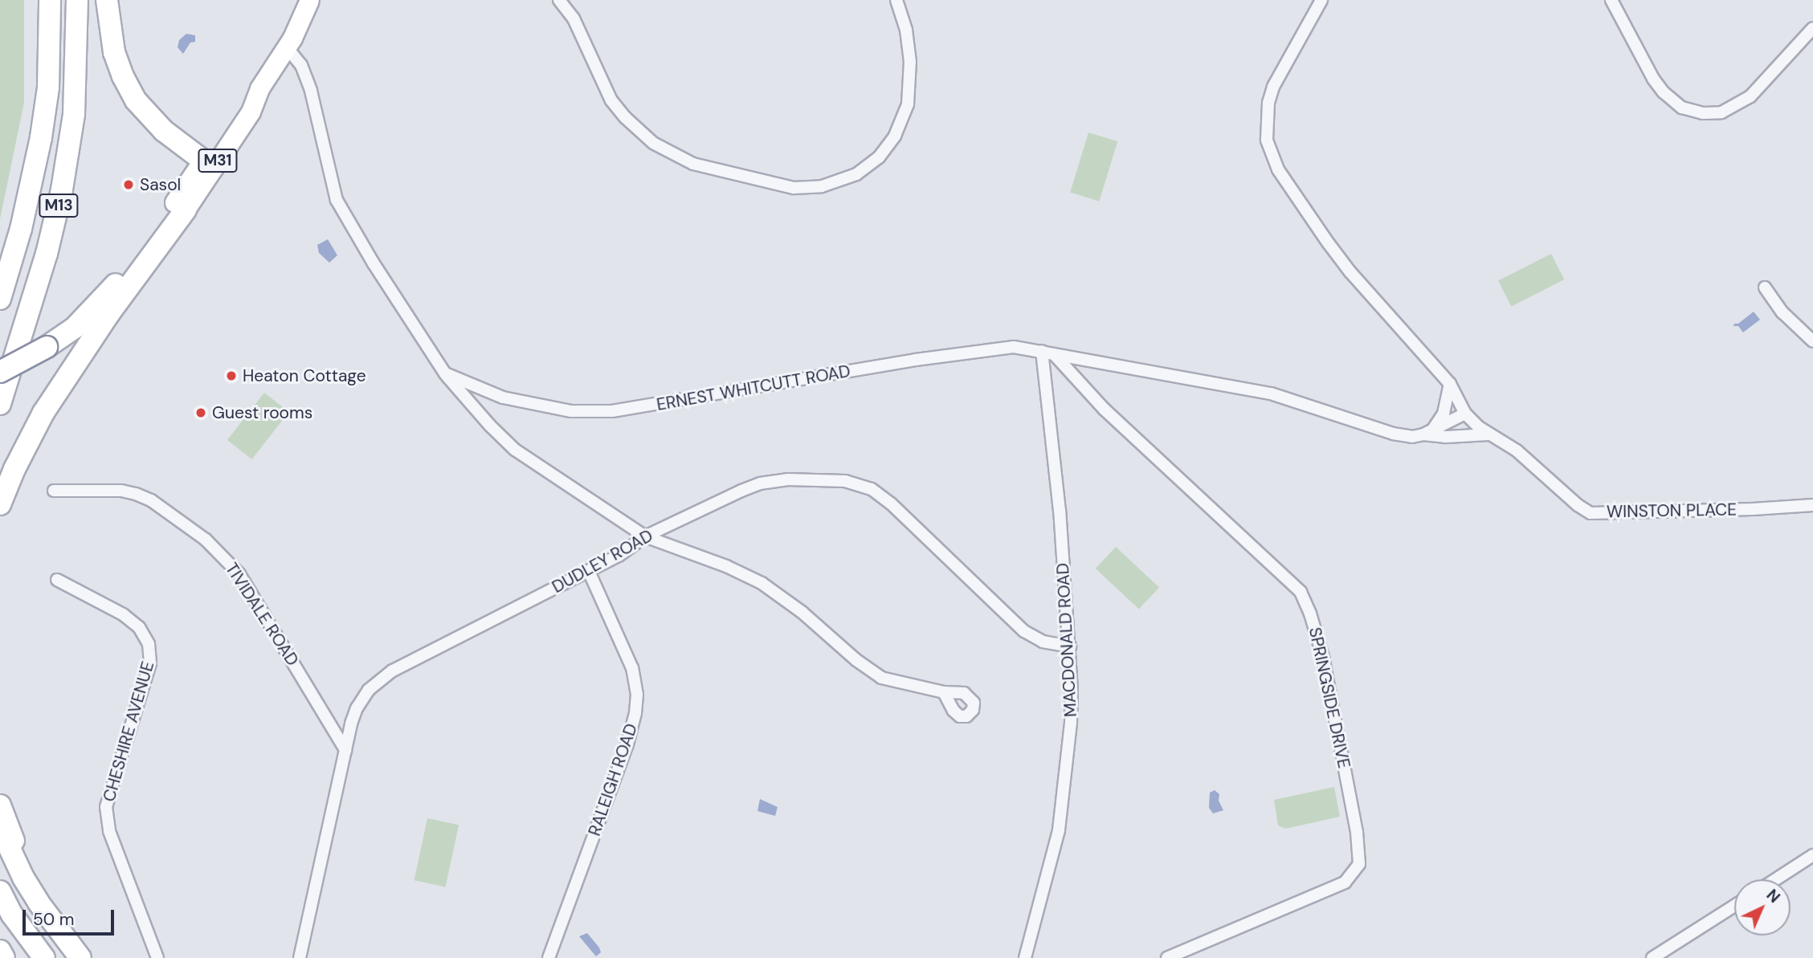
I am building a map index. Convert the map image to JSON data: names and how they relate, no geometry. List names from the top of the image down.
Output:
{
  "streets": {
    "highway": ["M13"],
    "main road": ["M31"],
    "street": [
      "ERNEST WHITCUTT ROAD",
      "WINSTON PLACE",
      "DUDLEY ROAD",
      "TIVIDALE ROAD",
      "MACDONALD ROAD",
      "SPRINGSIDE DRIVE",
      "CHESHIRE AVENUE",
      "RALEIGH ROAD"
    ]
  },
  "crossings": [
    ["ERNEST WHITCUTT ROAD", "WINSTON PLACE"],
    ["ERNEST WHITCUTT ROAD", "MACDONALD ROAD"],
    ["ERNEST WHITCUTT ROAD", "SPRINGSIDE DRIVE"],
    ["DUDLEY ROAD", "TIVIDALE ROAD"],
    ["DUDLEY ROAD", "MACDONALD ROAD"],
    ["DUDLEY ROAD", "RALEIGH ROAD"],
    ["MACDONALD ROAD", "SPRINGSIDE DRIVE"]
  ],
  "places": ["Sasol", "Heaton Cottage", "Guest rooms"],
  "scale_bar": "50 m",
  "north": "top right"
}
